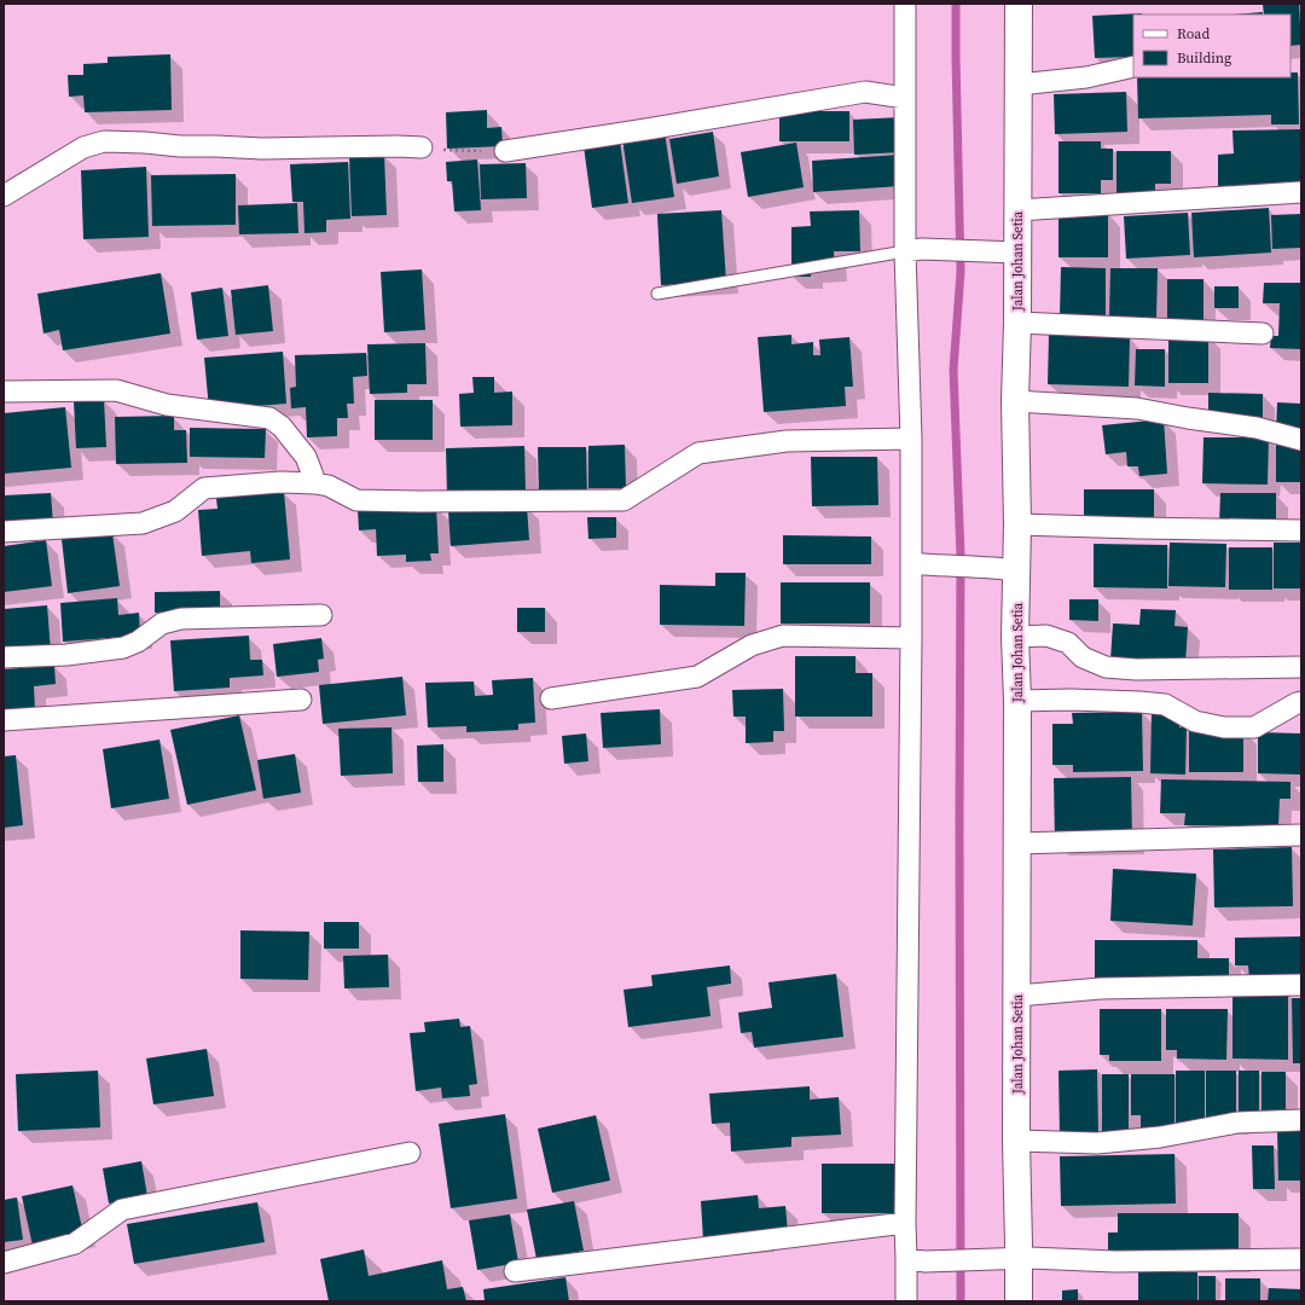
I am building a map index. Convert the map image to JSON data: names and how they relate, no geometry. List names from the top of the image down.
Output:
{
  "streets": {
    "main road": ["Jalan Johan Setia"]
  },
  "legend": ["Road", "Building"]
}
